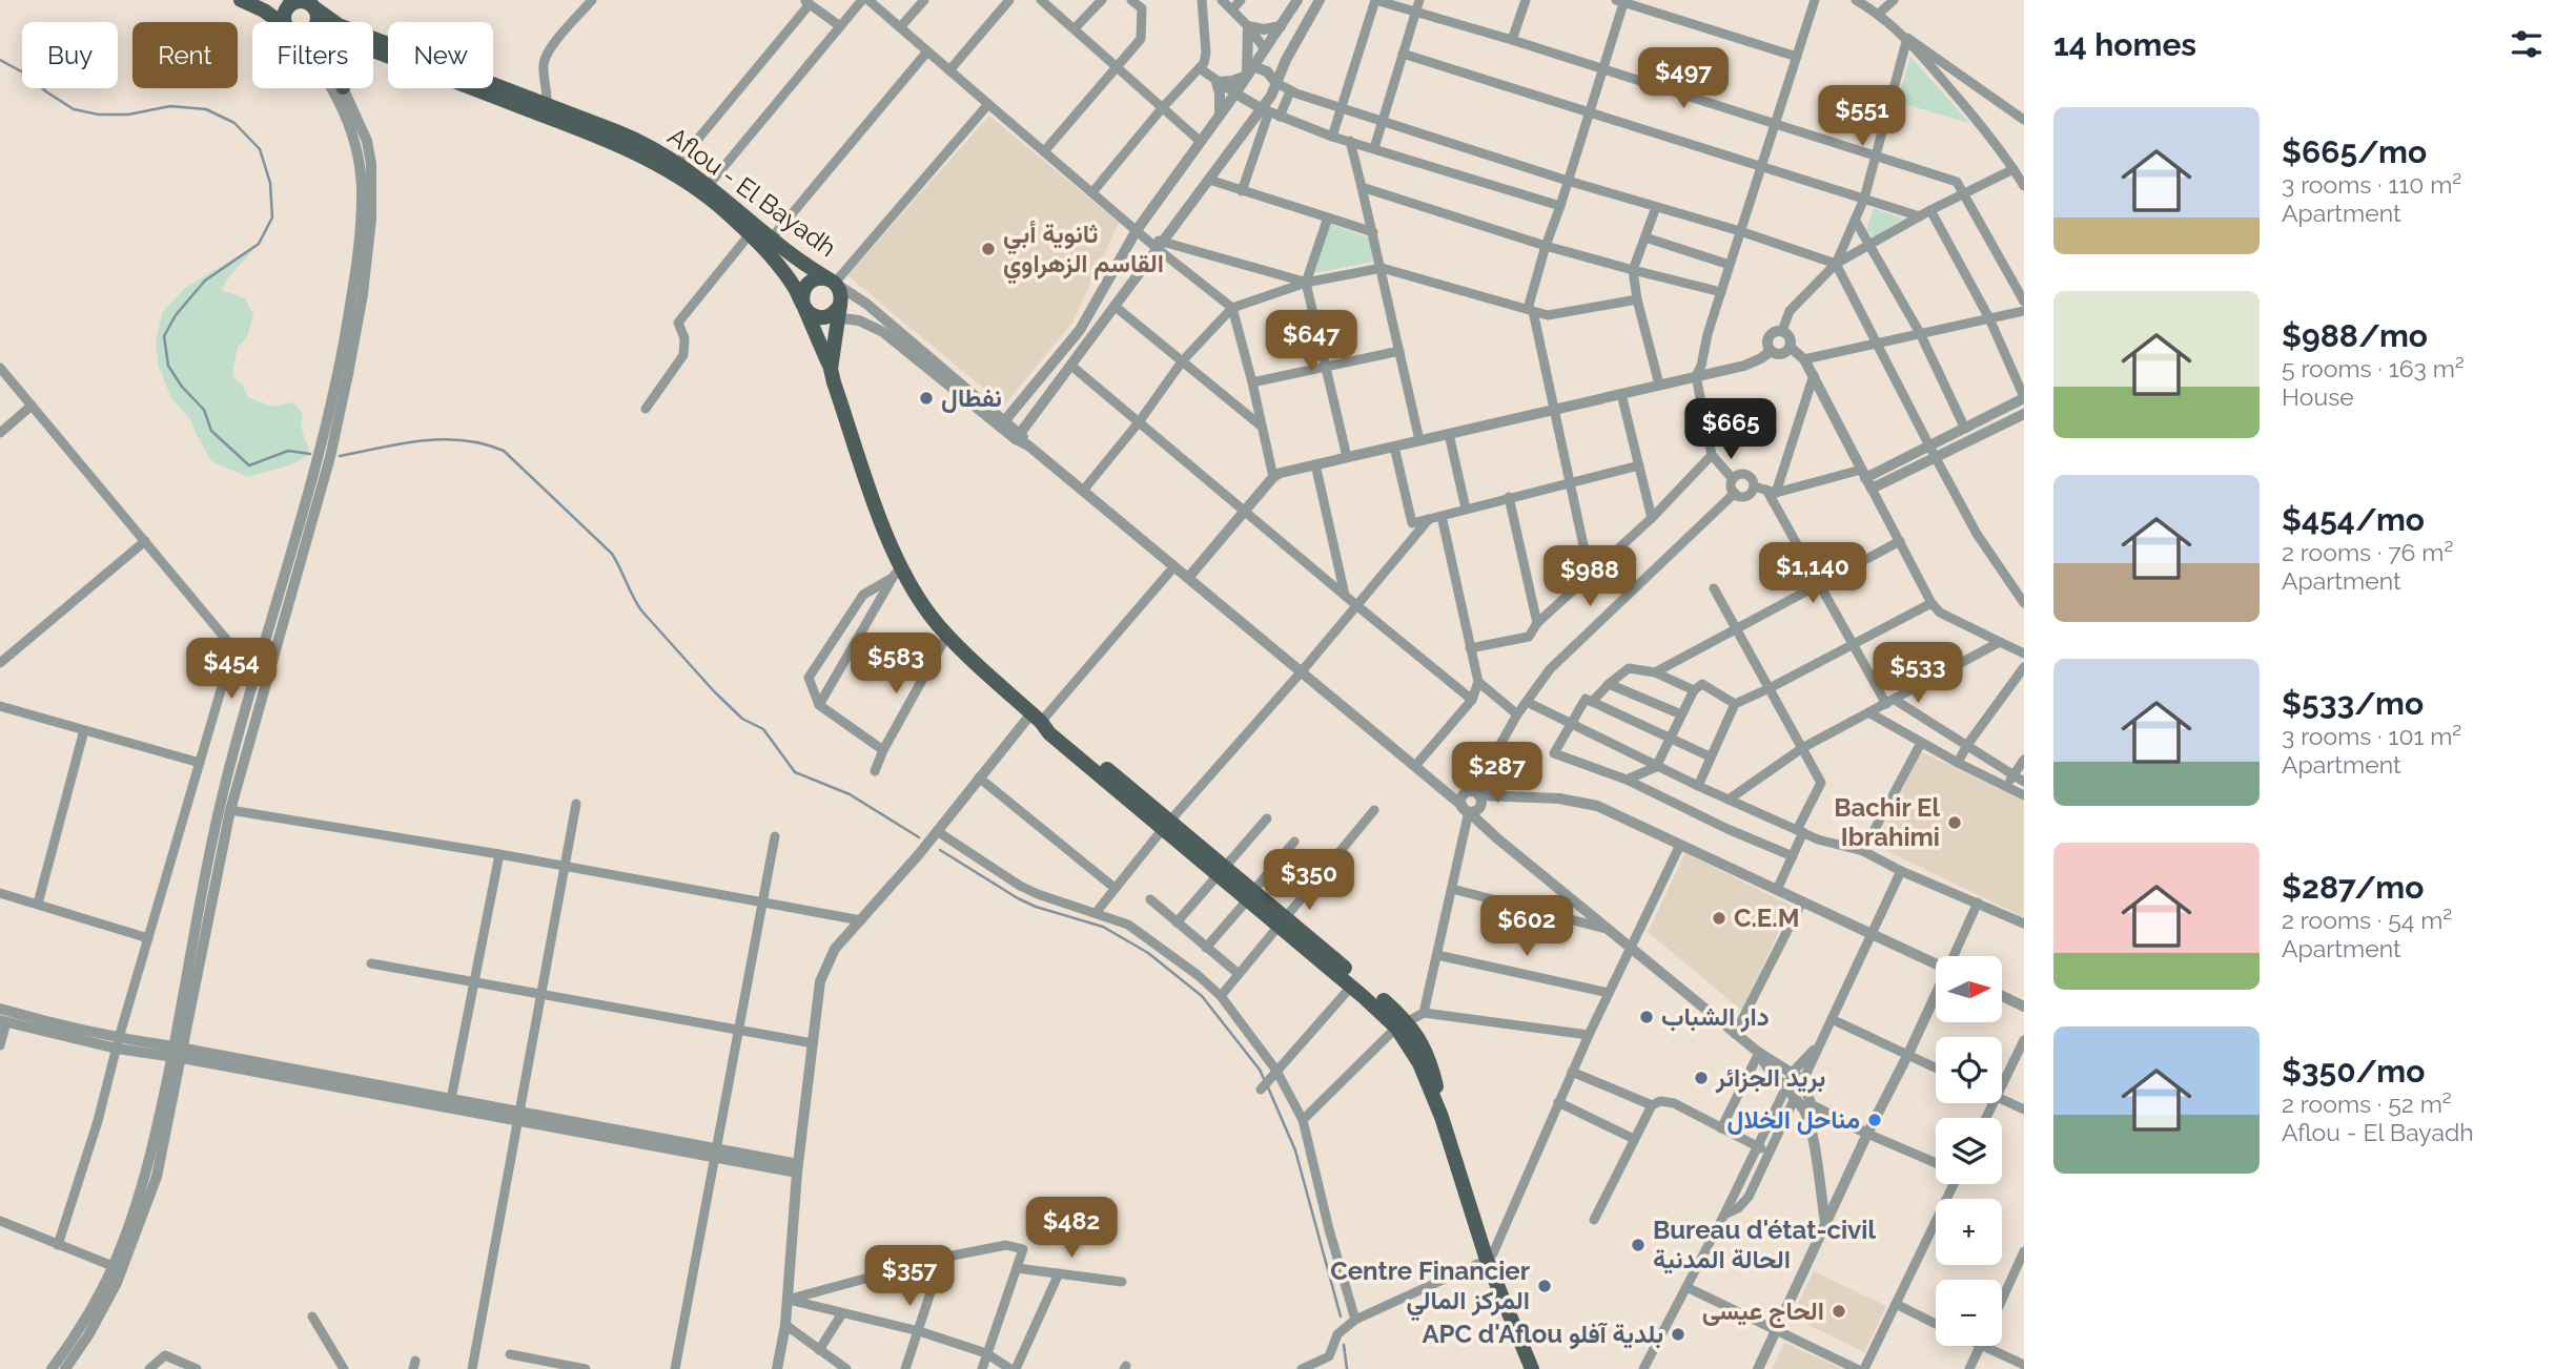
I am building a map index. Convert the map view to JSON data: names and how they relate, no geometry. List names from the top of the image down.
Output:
{
  "streets": {
    "main road": ["Aflou - El Bayadh"]
  },
  "places": [
    "ثانوية أبي القاسم الزهراوي",
    "نفطال",
    "Bachir El Ibrahimi",
    "C.E.M",
    "دار الشباب",
    "بريد الجزائر",
    "مناحل الخلال",
    "Bureau d'état-civil الحالة المدنية",
    "Centre Financier المركز المالي",
    "الحاج عيسى",
    "APC d'Aflou بلدية آفلو"
  ],
  "north": "right",
  "page": {
    "heading": "14 homes",
    "chip": [
      "Buy",
      "Rent",
      "Filters",
      "New"
    ],
    "price": [
      "$497",
      "$551",
      "$647",
      "$665",
      "$1,140",
      "$988",
      "$583",
      "$454",
      "$533",
      "$287",
      "$350",
      "$602",
      "$482",
      "$357"
    ],
    "list": [
      {
        "name": "$665/mo",
        "note": "3 rooms · 110 m² · Apartment"
      },
      {
        "name": "$988/mo",
        "note": "5 rooms · 163 m² · House"
      },
      {
        "name": "$454/mo",
        "note": "2 rooms · 76 m² · Apartment"
      },
      {
        "name": "$533/mo",
        "note": "3 rooms · 101 m² · Apartment"
      },
      {
        "name": "$287/mo",
        "note": "2 rooms · 54 m² · Apartment"
      },
      {
        "name": "$350/mo",
        "note": "2 rooms · 52 m² · Aflou - El Bayadh"
      }
    ],
    "map_buttons": ["+", "−"]
  }
}
